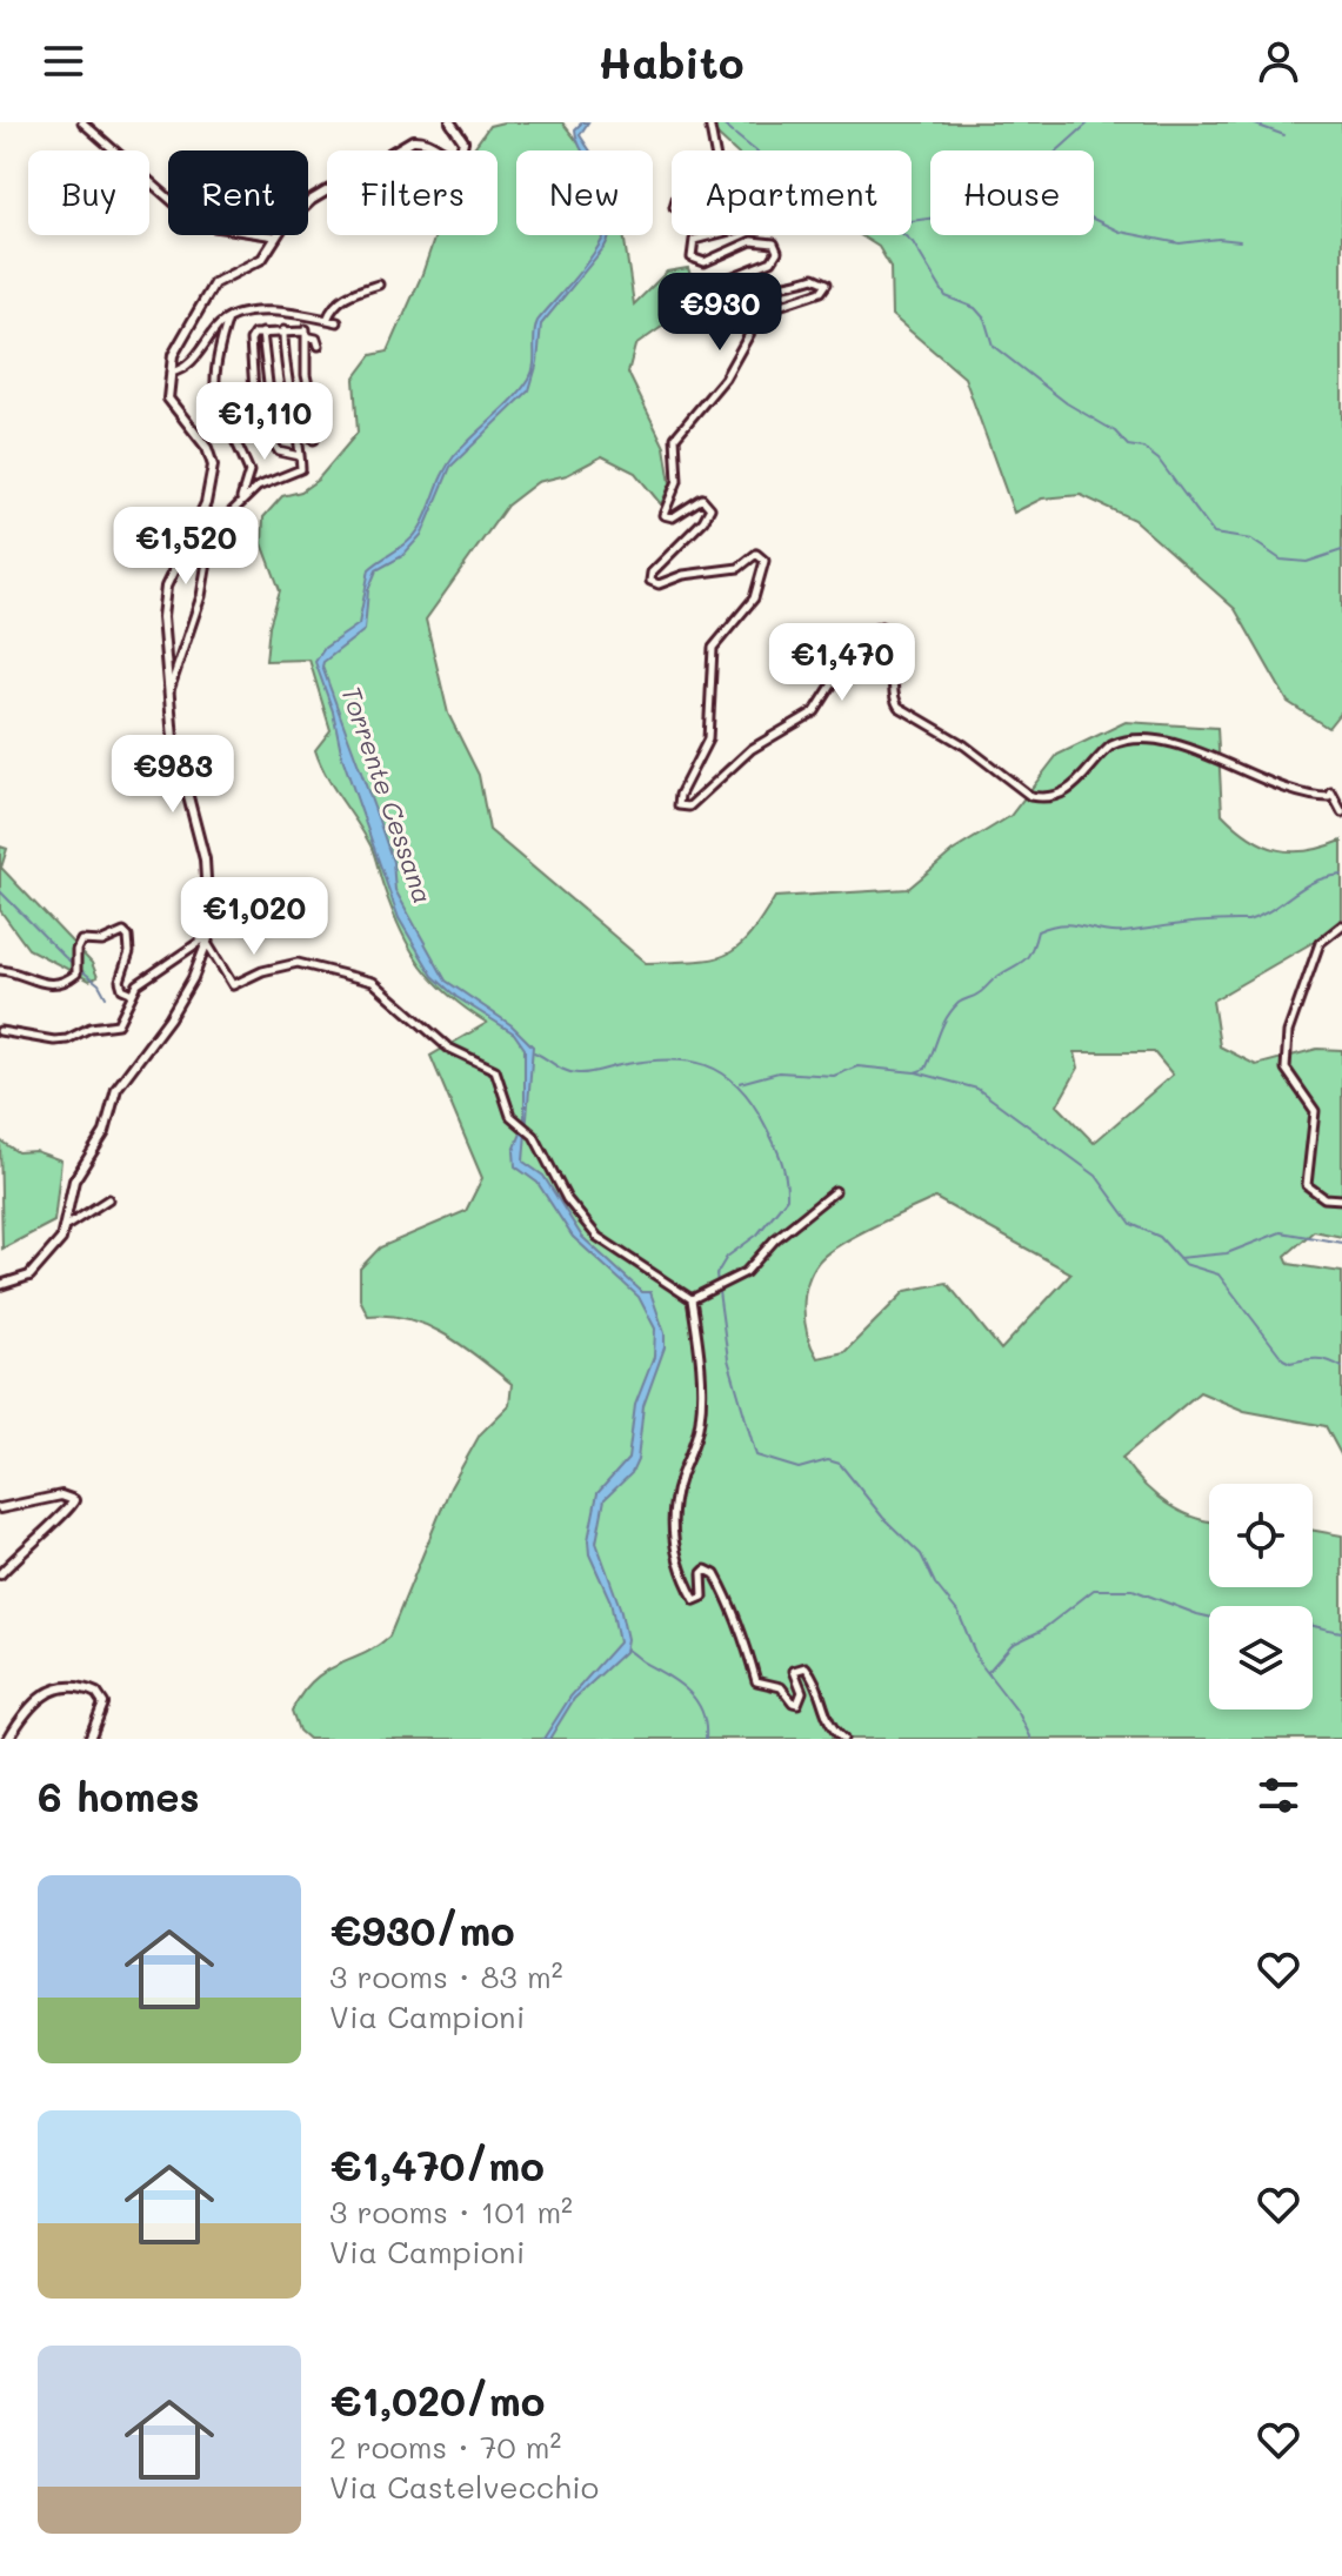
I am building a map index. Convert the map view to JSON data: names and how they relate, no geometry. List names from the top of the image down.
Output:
{
  "water": ["Torrente Cessana"],
  "page": {
    "header": "Habito",
    "chip": [
      "Buy",
      "Rent",
      "Filters",
      "New",
      "Apartment",
      "House"
    ],
    "price": [
      "€930",
      "€1,110",
      "€1,520",
      "€1,470",
      "€983",
      "€1,020"
    ],
    "heading": "6 homes",
    "list": [
      {
        "name": "€930/mo",
        "note": "3 rooms · 83 m² · Via Campioni"
      },
      {
        "name": "€1,470/mo",
        "note": "3 rooms · 101 m² · Via Campioni"
      },
      {
        "name": "€1,020/mo",
        "note": "2 rooms · 70 m² · Via Castelvecchio"
      }
    ]
  }
}
